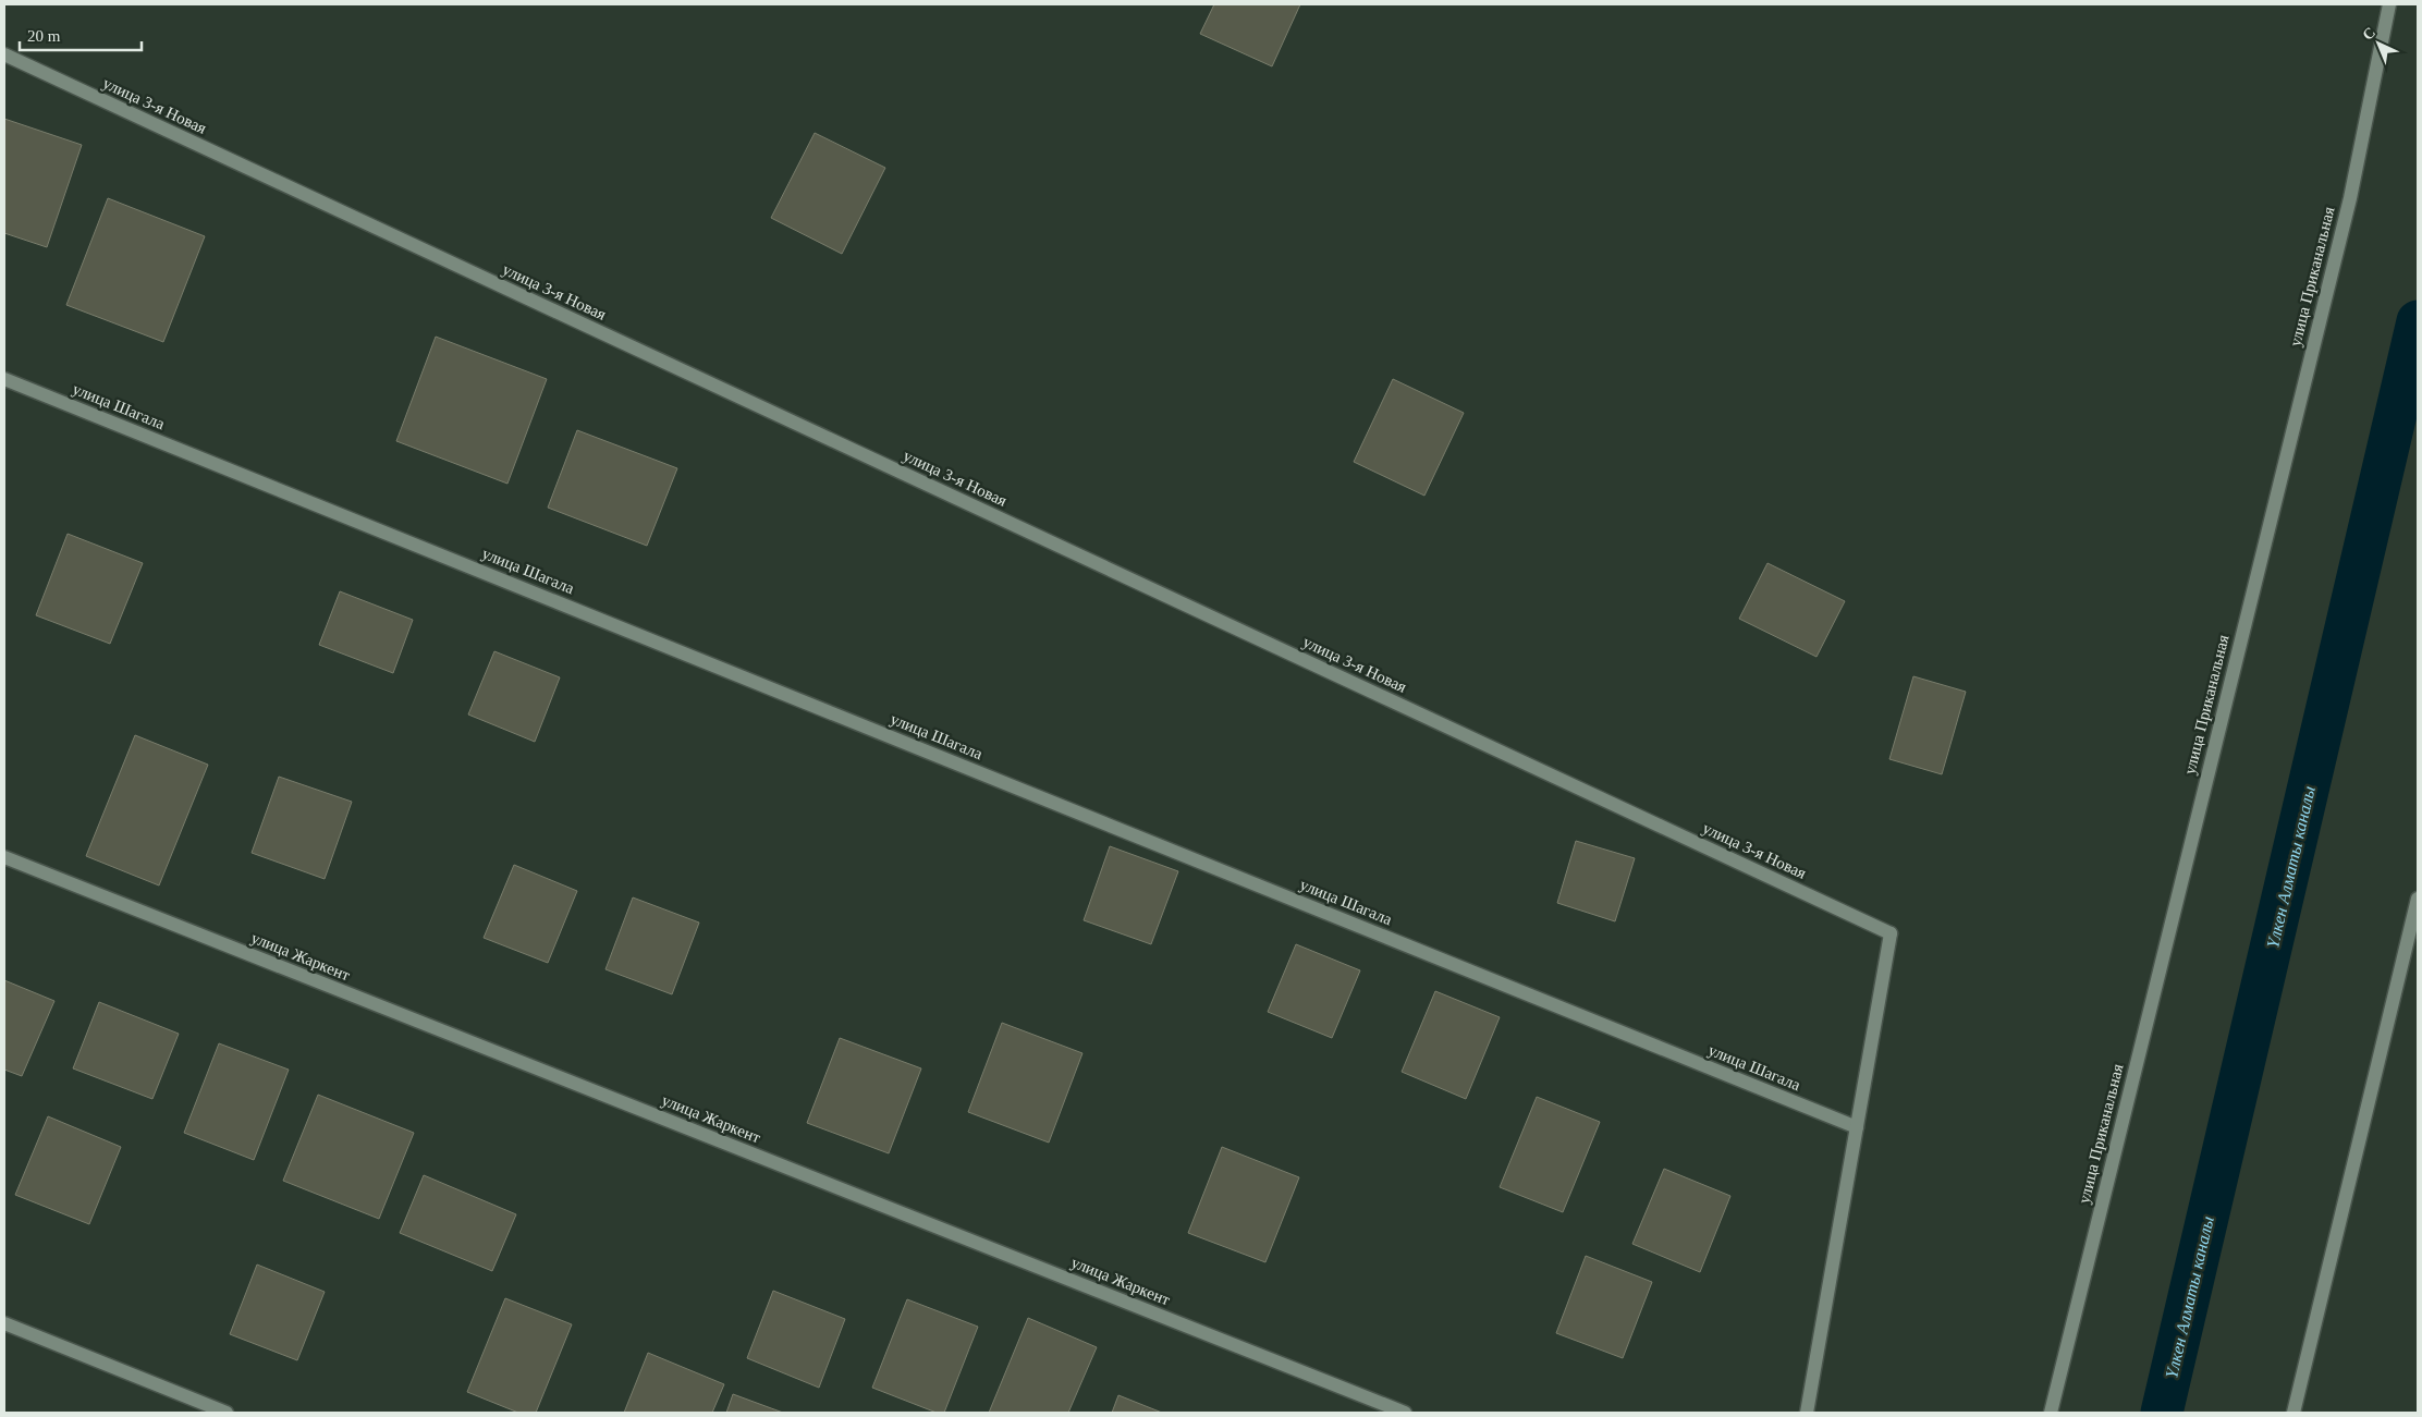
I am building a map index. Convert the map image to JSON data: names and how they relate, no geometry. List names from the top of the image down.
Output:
{
  "streets": {
    "street": [
      "улица 3-я Новая",
      "улица Приканальная",
      "улица Шагала",
      "улица Жаркент"
    ]
  },
  "crossings": [
    ["улица 3-я Новая", "улица Шагала"]
  ],
  "water": ["Үлкен Алматы каналы"],
  "scale_bar": "20 m",
  "north": "top left"
}
